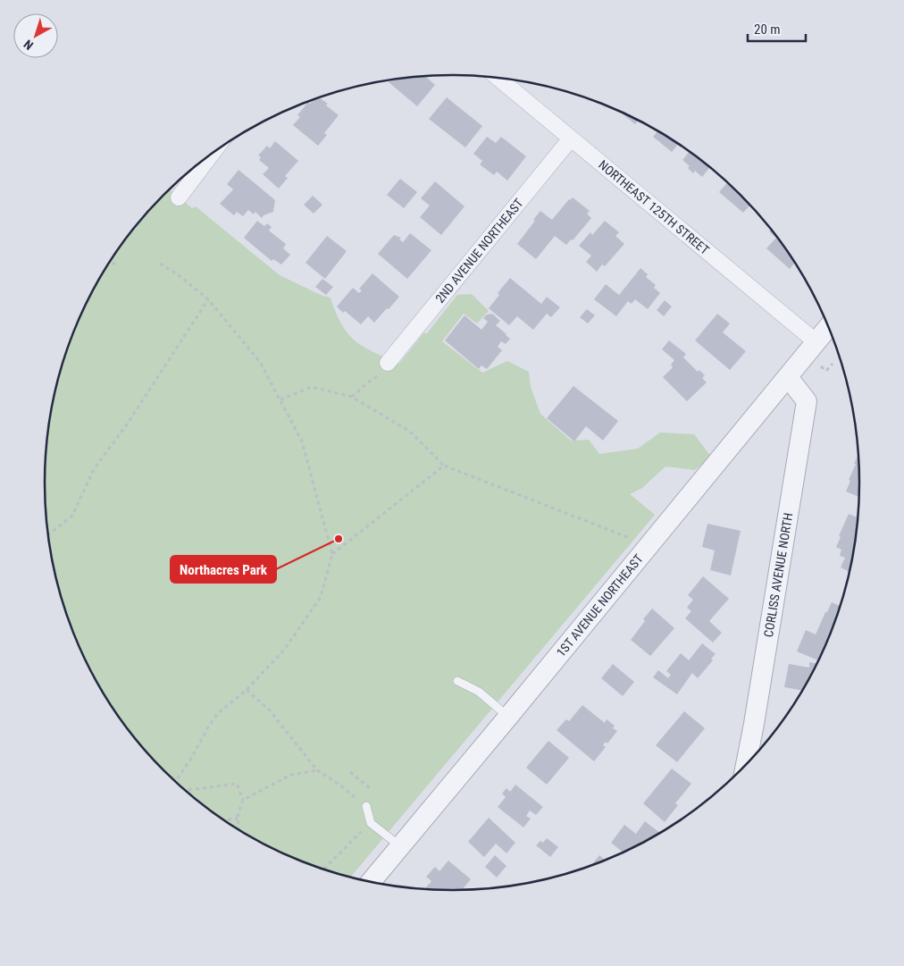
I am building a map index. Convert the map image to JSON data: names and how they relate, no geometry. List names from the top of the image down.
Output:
{
  "streets": {
    "street": [
      "NORTHEAST 125TH STREET",
      "2ND AVENUE NORTHEAST",
      "CORLISS AVENUE NORTH",
      "1ST AVENUE NORTHEAST"
    ]
  },
  "crossings": [
    ["NORTHEAST 125TH STREET", "2ND AVENUE NORTHEAST"],
    ["NORTHEAST 125TH STREET", "1ST AVENUE NORTHEAST"],
    ["CORLISS AVENUE NORTH", "1ST AVENUE NORTHEAST"]
  ],
  "places": ["Northacres Park"],
  "scale_bar": "20 m",
  "north": "bottom left"
}
